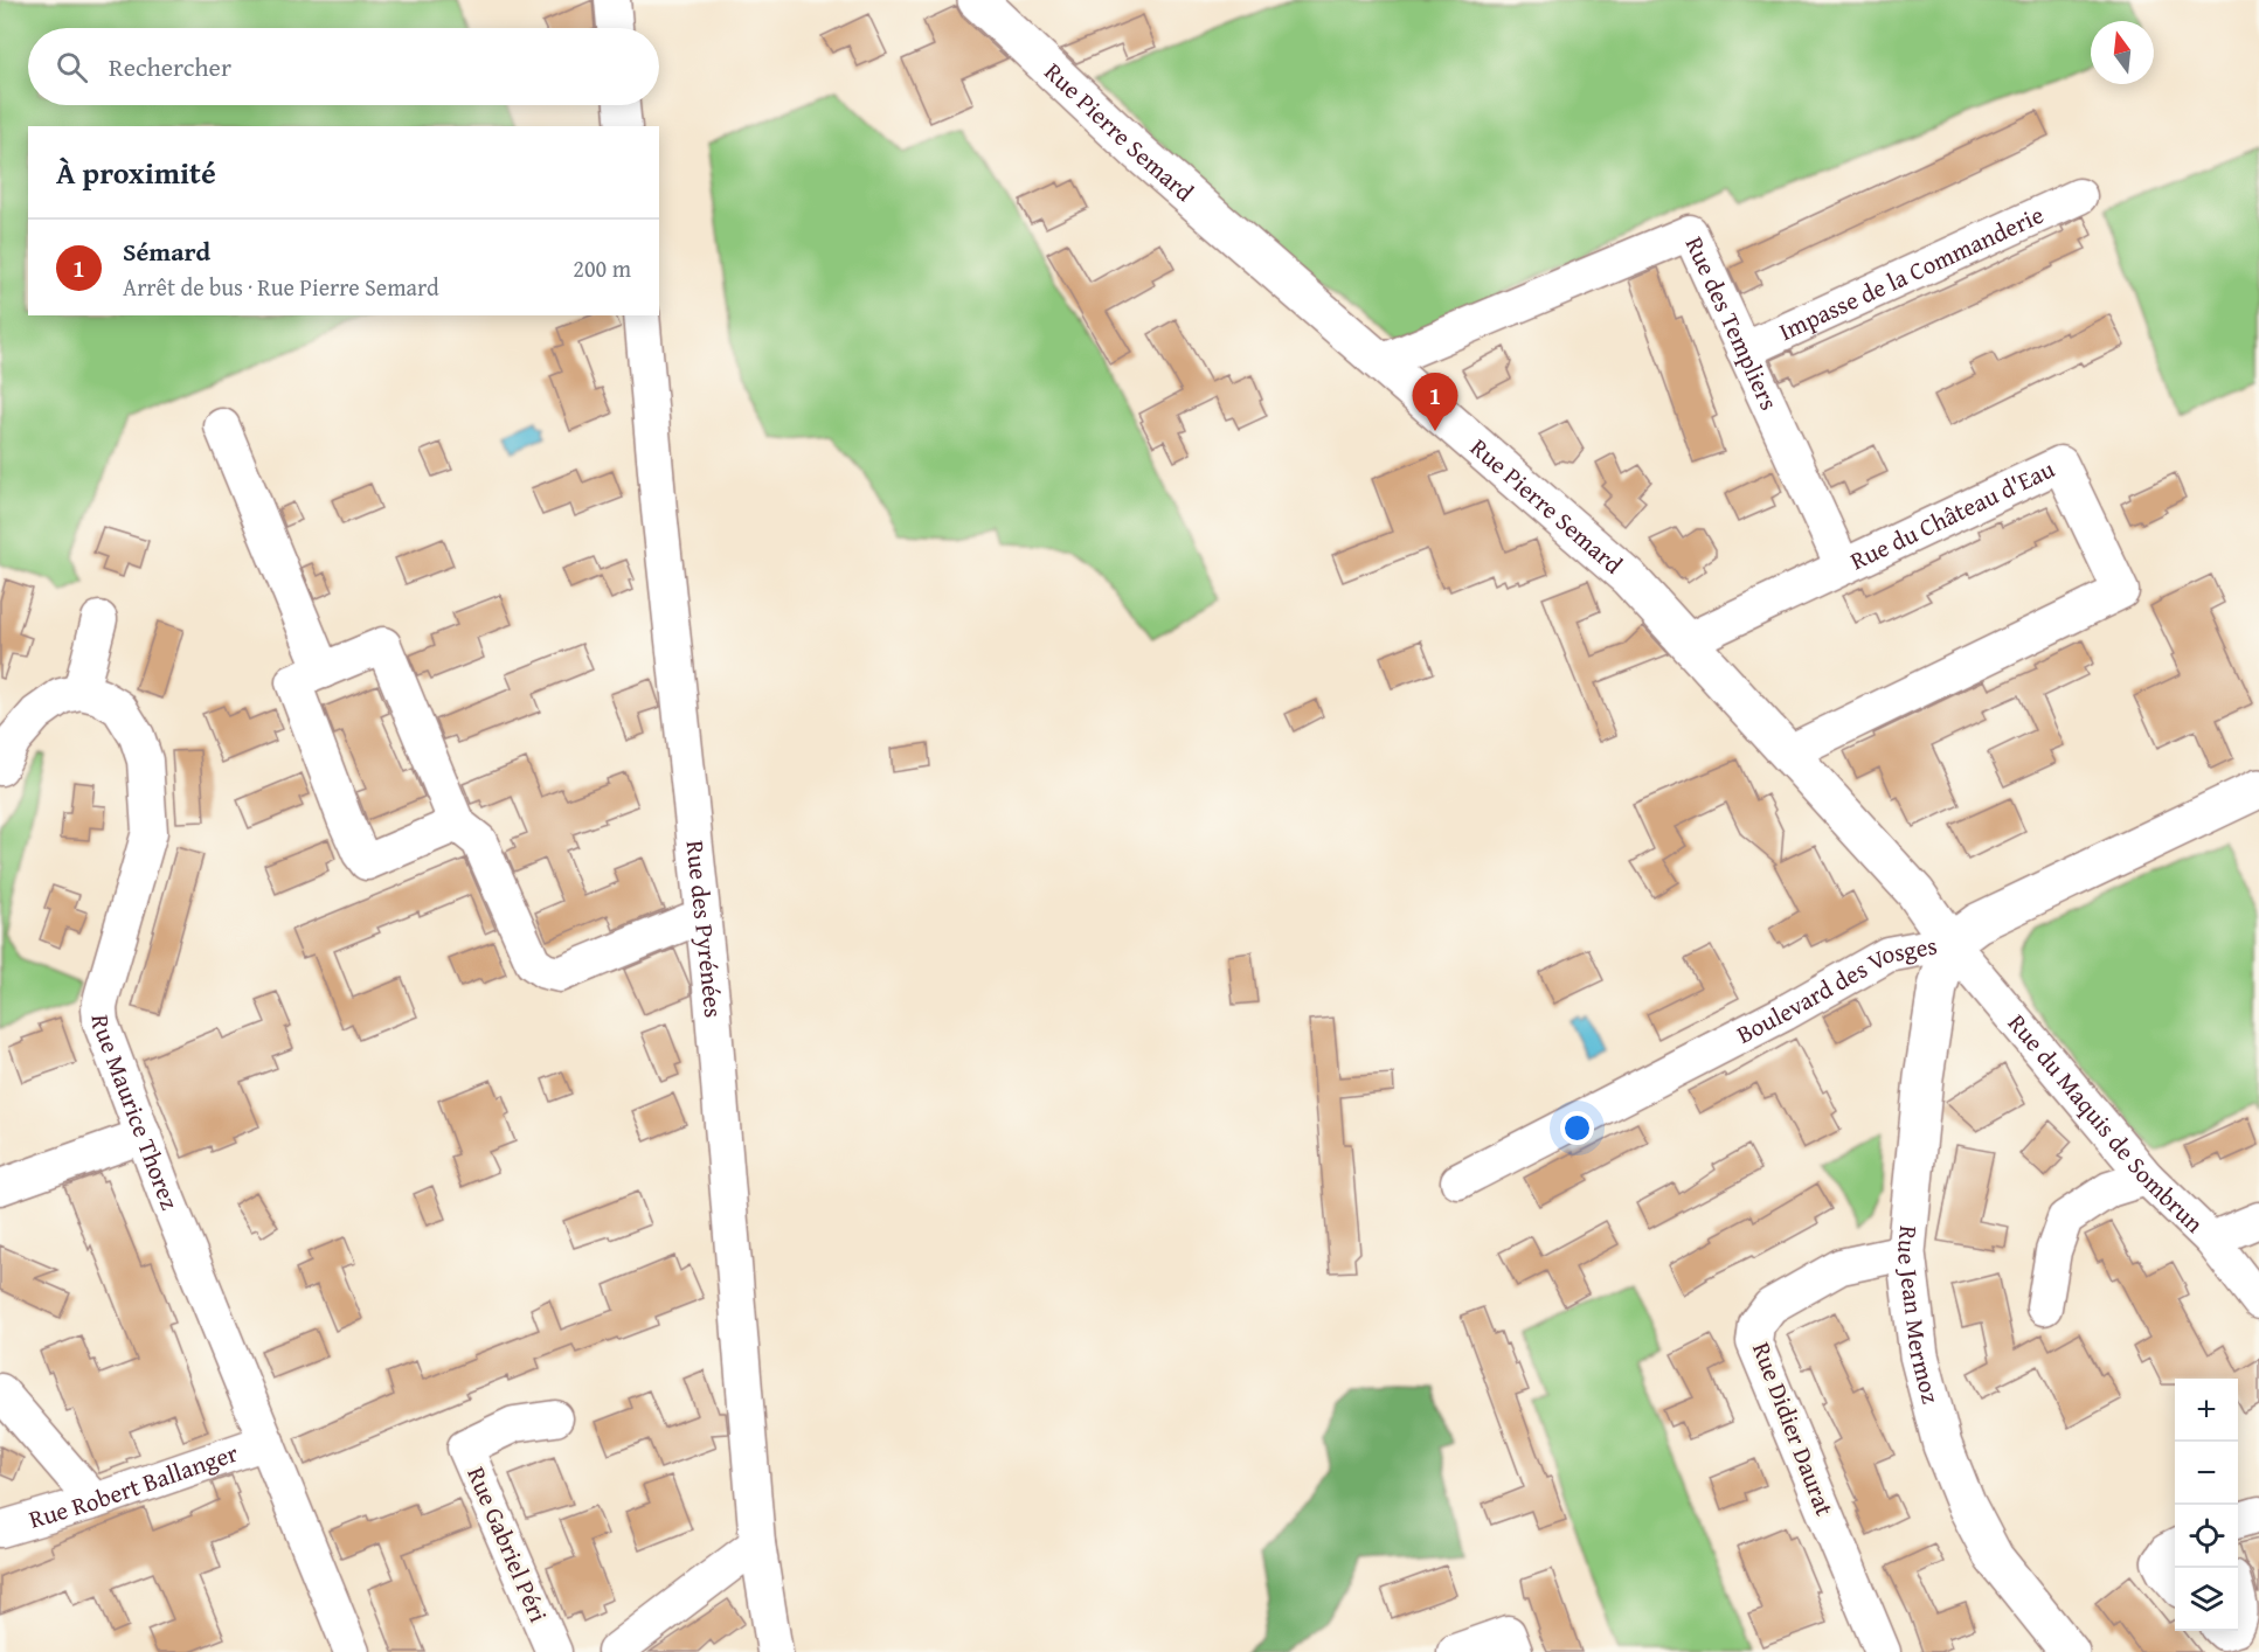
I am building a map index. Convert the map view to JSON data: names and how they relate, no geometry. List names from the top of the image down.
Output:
{
  "streets": {
    "main road": ["Rue Pierre Semard", "Boulevard des Vosges", "Rue Jean Mermoz"],
    "street": [
      "Impasse de la Commanderie",
      "Rue des Templiers",
      "Rue du Château d'Eau",
      "Rue des Pyrénées",
      "Rue Maurice Thorez",
      "Rue du Maquis de Sombrun",
      "Rue Didier Daurat",
      "Rue Robert Ballanger",
      "Rue Gabriel Péri"
    ]
  },
  "crossings": [
    ["Rue Pierre Semard", "Rue des Templiers"],
    ["Rue Pierre Semard", "Rue du Château d'Eau"],
    ["Rue Pierre Semard", "Boulevard des Vosges"],
    ["Rue Pierre Semard", "Rue du Maquis de Sombrun"],
    ["Rue Pierre Semard", "Rue Jean Mermoz"],
    ["Impasse de la Commanderie", "Rue des Templiers"],
    ["Rue des Templiers", "Rue du Château d'Eau"],
    ["Boulevard des Vosges", "Rue du Maquis de Sombrun"],
    ["Boulevard des Vosges", "Rue Jean Mermoz"],
    ["Rue Maurice Thorez", "Rue Robert Ballanger"],
    ["Rue du Maquis de Sombrun", "Rue Jean Mermoz"],
    ["Rue Jean Mermoz", "Rue Didier Daurat"]
  ],
  "north": "top",
  "page": {
    "search": "Rechercher",
    "heading": "À proximité",
    "list": [
      {
        "mark": "1",
        "name": "Sémard",
        "note": "Arrêt de bus · Rue Pierre Semard",
        "value": "200 m"
      }
    ],
    "pins": "1",
    "map_buttons": ["+", "−"]
  }
}
